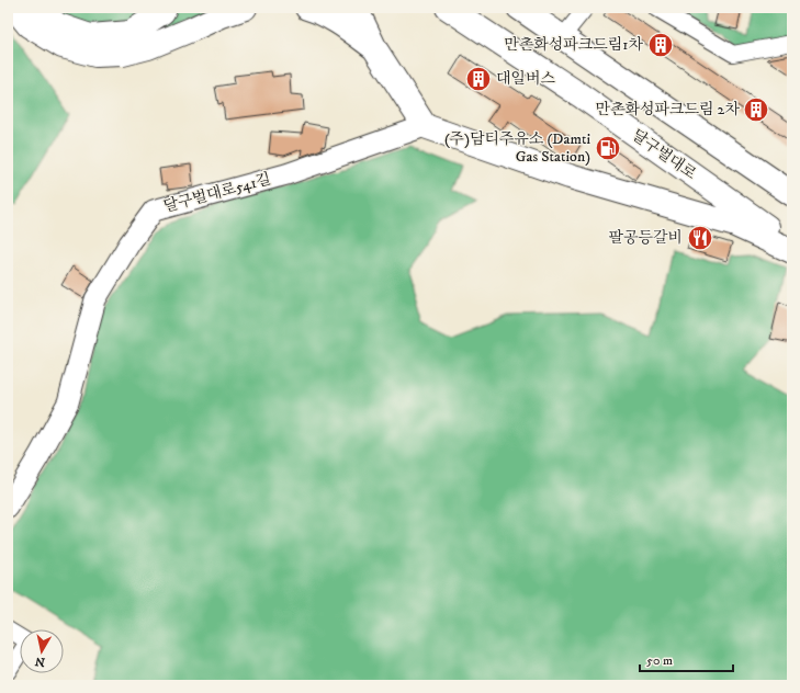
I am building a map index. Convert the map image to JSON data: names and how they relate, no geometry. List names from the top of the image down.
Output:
{
  "streets": {
    "main road": ["달구벌대로"],
    "street": ["달구벌대로541길"]
  },
  "places": {
    "building": ["만촌화성파크드림1차", "대일버스", "만촌화성파크드림 2차"],
    "fuel station": ["(주)담티주유소 (Damti Gas Station)"],
    "restaurant": ["팔공등갈비"]
  },
  "scale_bar": "50 m",
  "north": "bottom"
}
